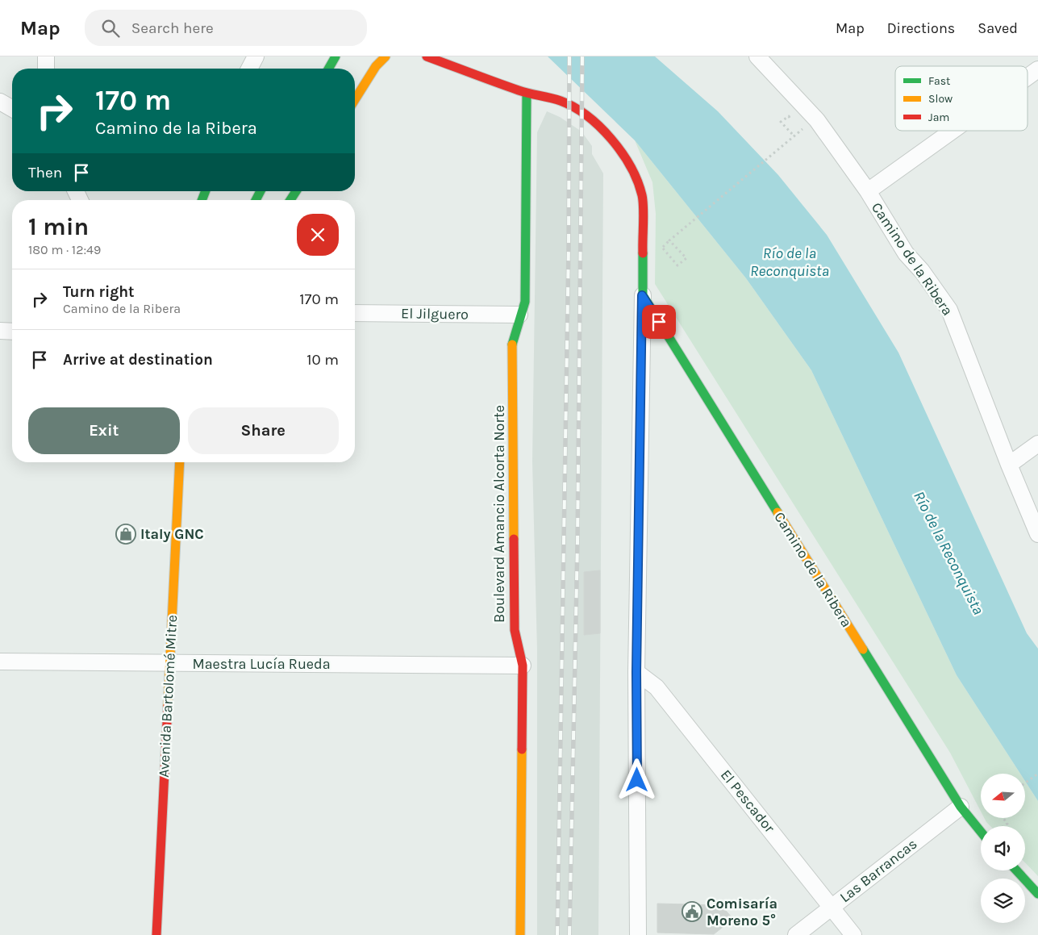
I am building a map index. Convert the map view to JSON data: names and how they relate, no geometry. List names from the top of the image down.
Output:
{
  "streets": {
    "street": [
      "Camino de la Ribera",
      "El Jilguero",
      "Boulevard Amancio Alcorta Norte",
      "Maestra Lucía Rueda",
      "Avenida Bartolomé Mitre",
      "El Pescador",
      "Las Barrancas"
    ]
  },
  "crossings": [
    ["Camino de la Ribera", "Las Barrancas"],
    ["El Jilguero", "Boulevard Amancio Alcorta Norte"],
    ["Boulevard Amancio Alcorta Norte", "Maestra Lucía Rueda"],
    ["Maestra Lucía Rueda", "Avenida Bartolomé Mitre"],
    ["El Pescador", "Las Barrancas"]
  ],
  "water": ["Río de la Reconquista"],
  "places": {
    "shop": ["Italy GNC"],
    "public building": ["Comisaría Moreno 5°"]
  },
  "legend": ["Fast", "Slow", "Jam"],
  "north": "left",
  "page": {
    "header": "Map",
    "search": "Search here",
    "nav": ["Map", "Directions", "Saved"],
    "turn": ["170 m", "Camino de la Ribera"],
    "then": "Then",
    "heading": ["1 min", "180 m · 12:49"],
    "list": [
      {
        "name": "Turn right",
        "note": "Camino de la Ribera",
        "value": "170 m"
      },
      {
        "name": "Arrive at destination",
        "value": "10 m"
      }
    ],
    "buttons": ["Exit", "Share"]
  }
}
